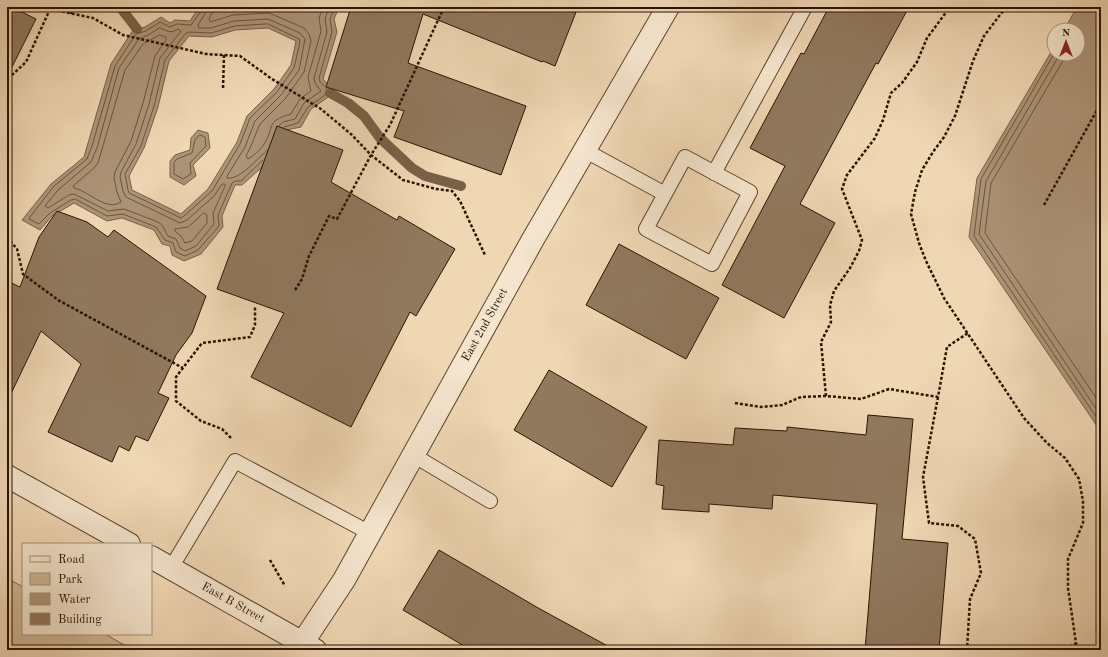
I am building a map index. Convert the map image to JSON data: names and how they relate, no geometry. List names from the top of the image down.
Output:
{
  "streets": {
    "street": ["East 2nd Street", "East B Street"]
  },
  "crossings": [
    ["East 2nd Street", "East B Street"]
  ],
  "legend": [
    "Road",
    "Park",
    "Water",
    "Building"
  ],
  "north": "top"
}
